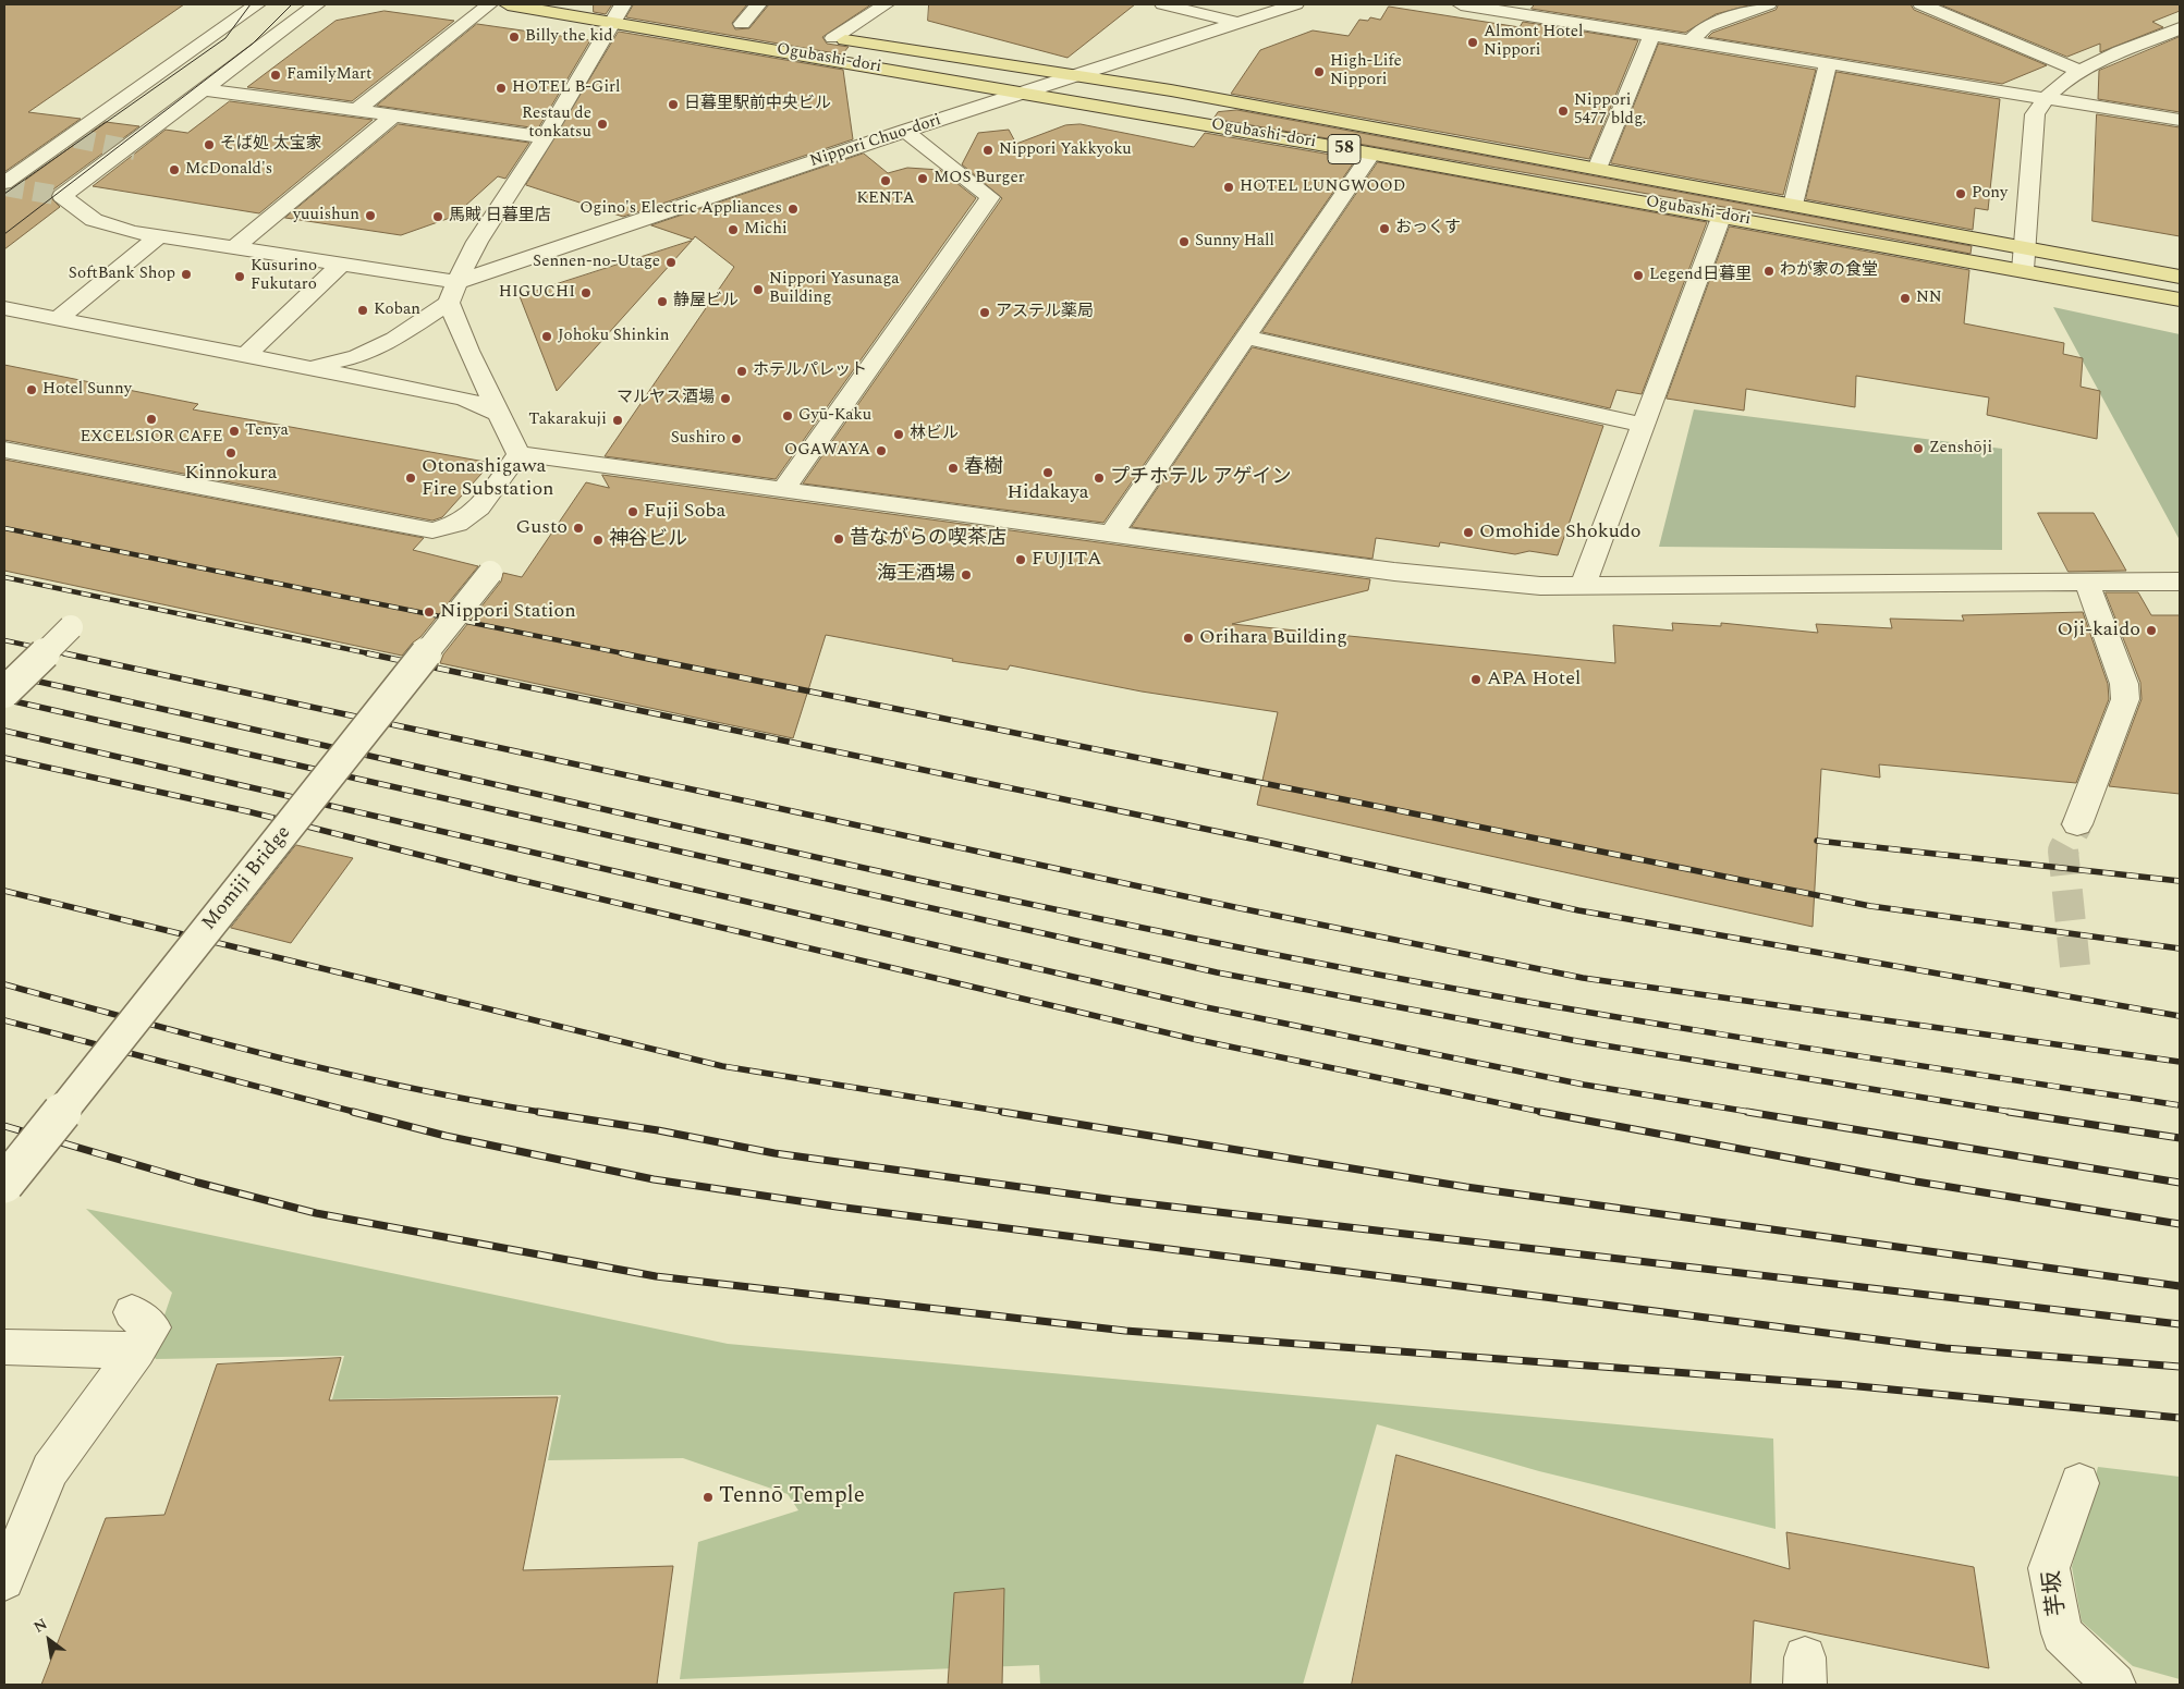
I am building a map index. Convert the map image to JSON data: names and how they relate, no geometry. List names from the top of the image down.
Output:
{
  "streets": {
    "main road": ["Ogubashi-dori", "58"],
    "street": ["Nippori Chuo-dori", "Momiji Bridge", "芋坂"]
  },
  "crossings": [
    ["Ogubashi-dori", "Nippori Chuo-dori"]
  ],
  "places": [
    "Billy the kid",
    "Almont Hotel Nippori",
    "High-Life Nippori",
    "FamilyMart",
    "HOTEL B-Girl",
    "日暮里駅前中央ビル",
    "Nippori 5477 bldg.",
    "Restau de tonkatsu",
    "そば処 太宝家",
    "Nippori Yakkyoku",
    "McDonald's",
    "MOS Burger",
    "KENTA",
    "HOTEL LUNGWOOD",
    "Pony",
    "Ogino's Electric Appliances",
    "yuuishun",
    "馬賊 日暮里店",
    "おっくす",
    "Michi",
    "Sunny Hall",
    "Sennen-no-Utage",
    "わが家の食堂",
    "SoftBank Shop",
    "Legend日暮里",
    "Kusurino Fukutaro",
    "Nippori Yasunaga Building",
    "HIGUCHI",
    "NN",
    "静屋ビル",
    "Koban",
    "アステル薬局",
    "Johoku Shinkin",
    "ホテルパレット",
    "Hotel Sunny",
    "マルヤス酒場",
    "Gyū-Kaku",
    "EXCELSIOR CAFE",
    "Takarakuji",
    "Tenya",
    "林ビル",
    "Sushiro",
    "Zenshōji",
    "OGAWAYA",
    "Kinnokura",
    "春樹",
    "Hidakaya",
    "Otonashigawa Fire Substation",
    "プチホテル アゲイン",
    "Fuji Soba",
    "Gusto",
    "Omohide Shokudo",
    "昔ながらの喫茶店",
    "神谷ビル",
    "FUJITA",
    "海王酒場",
    "Nippori Station",
    "Oji-kaido",
    "Orihara Building",
    "APA Hotel",
    "Tennō Temple"
  ],
  "north": "top left"
}
